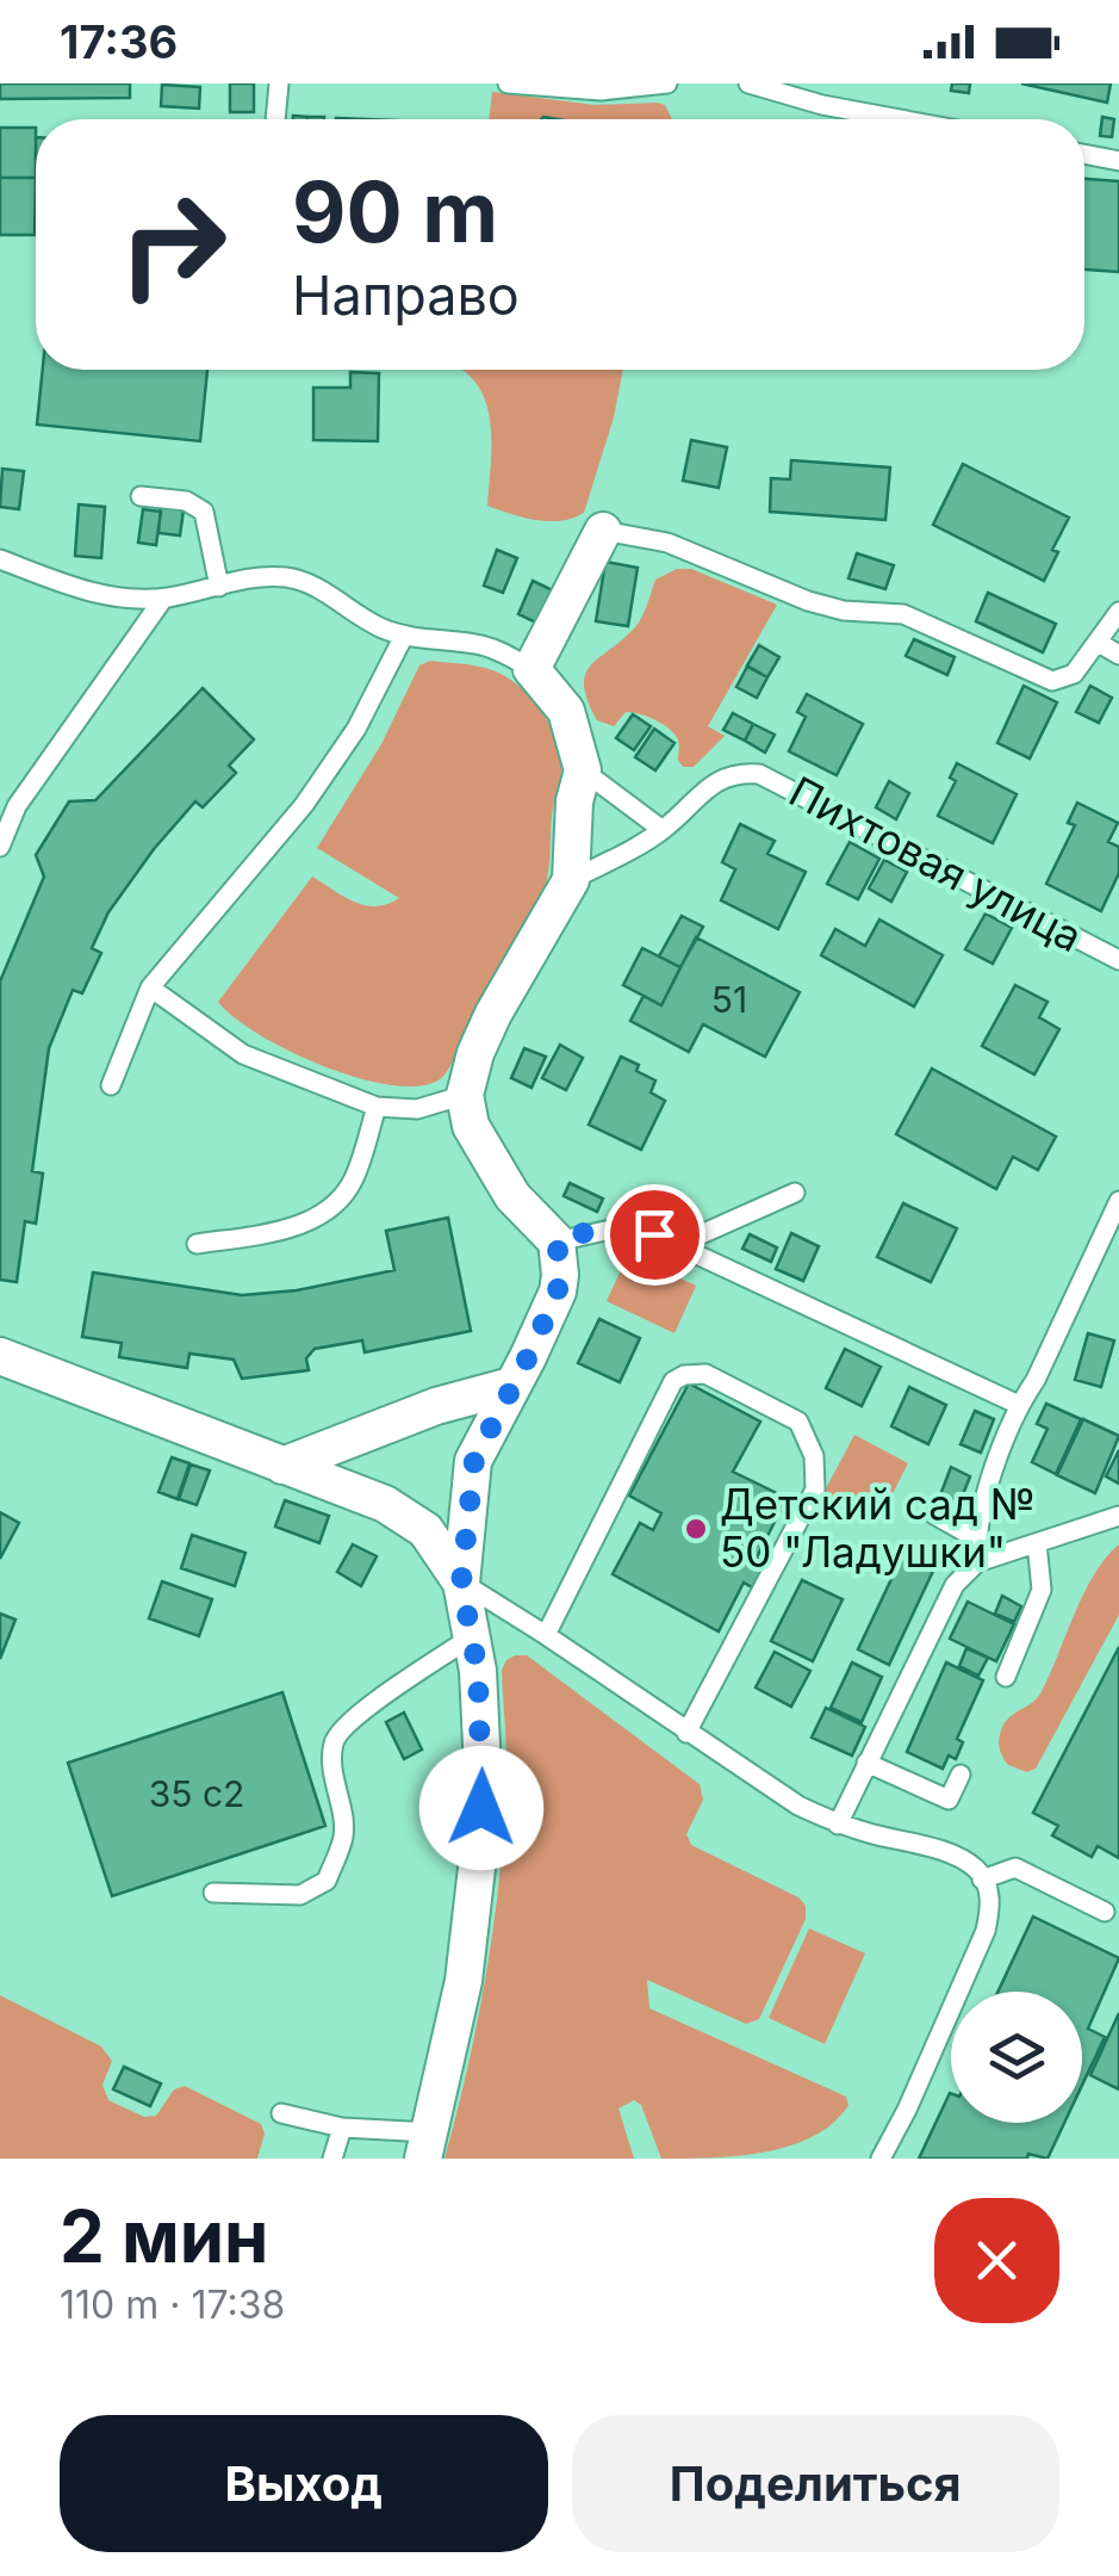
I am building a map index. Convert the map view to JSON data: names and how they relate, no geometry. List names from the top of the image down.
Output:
{
  "streets": {
    "lane": ["Пихтовая улица"]
  },
  "places": ["Детский сад № 50 \"Ладушки\""],
  "house_numbers": ["51", "35 с2"],
  "page": {
    "status": "17:36",
    "turn": ["90 m", "Направо"],
    "heading": ["2 мин", "110 m · 17:38"],
    "buttons": ["Выход", "Поделиться"]
  }
}
